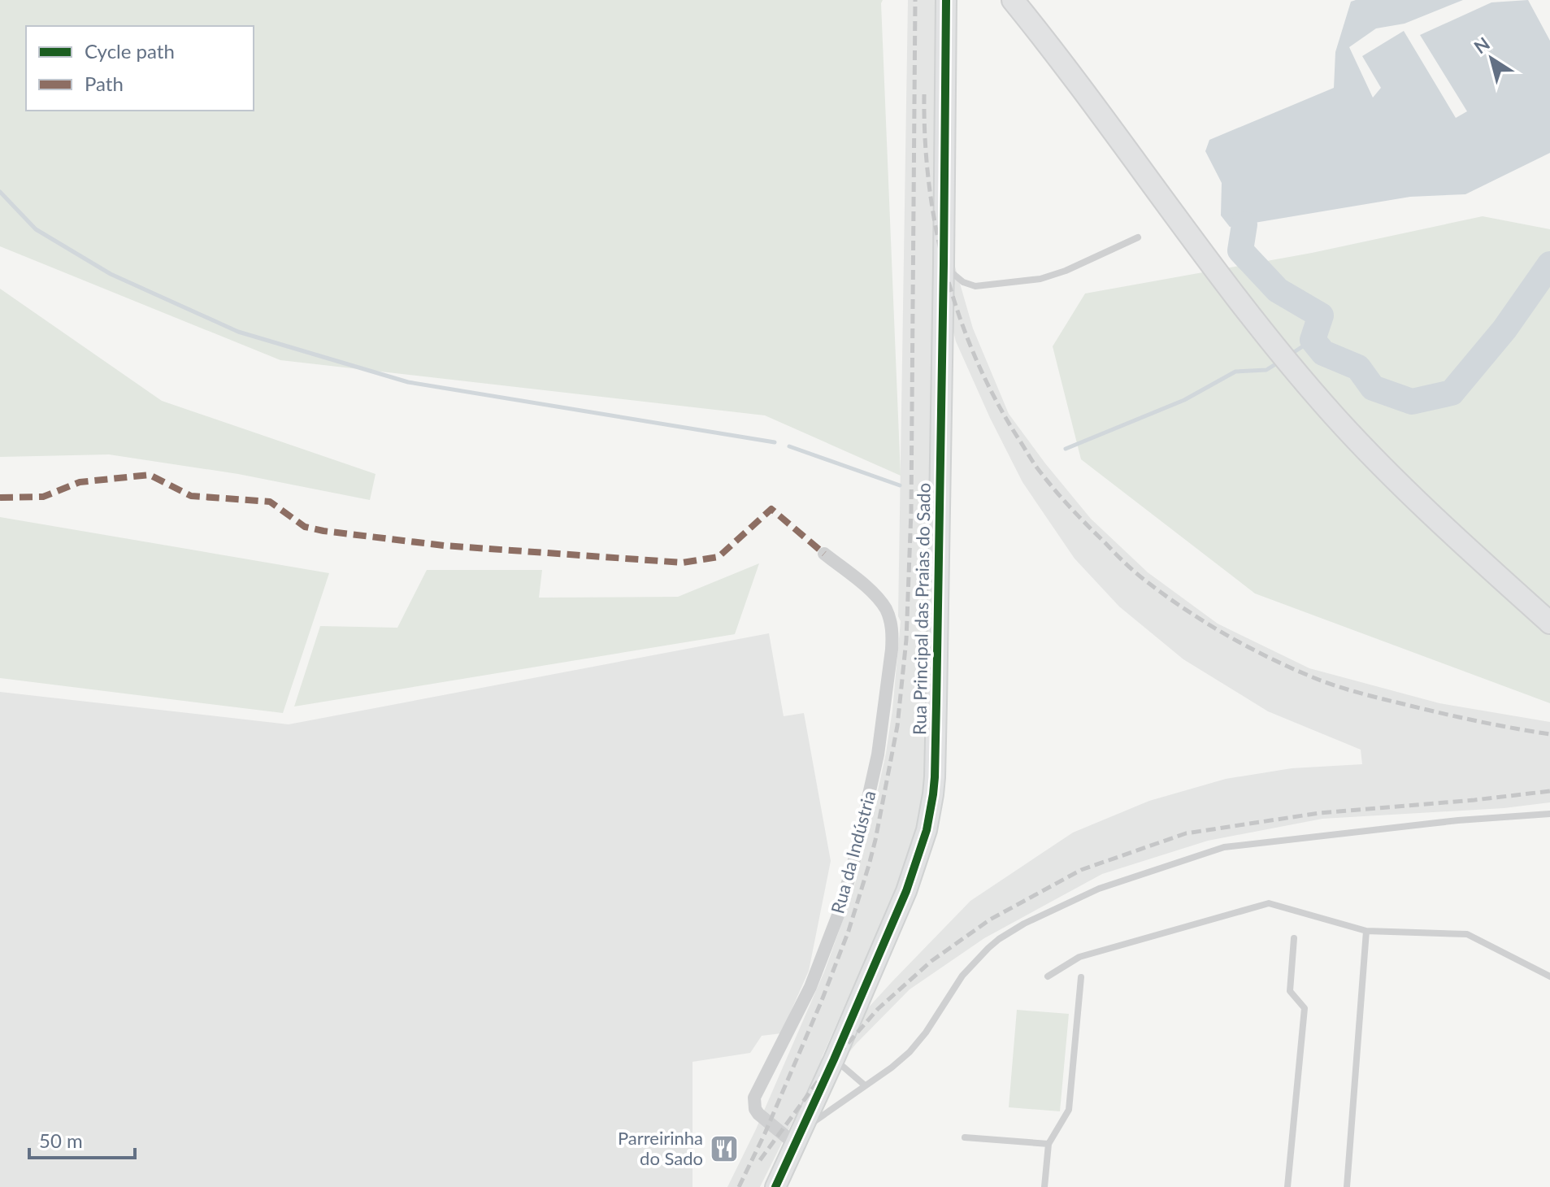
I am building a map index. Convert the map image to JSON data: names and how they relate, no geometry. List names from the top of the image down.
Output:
{
  "streets": {
    "street": ["Rua Principal das Praias do Sado", "Rua da Indústria"]
  },
  "crossings": [
    ["Rua Principal das Praias do Sado", "Rua da Indústria"]
  ],
  "places": {
    "restaurant": ["Parreirinha do Sado"]
  },
  "legend": ["Cycle path", "Path"],
  "scale_bar": "50 m",
  "north": "top left"
}
